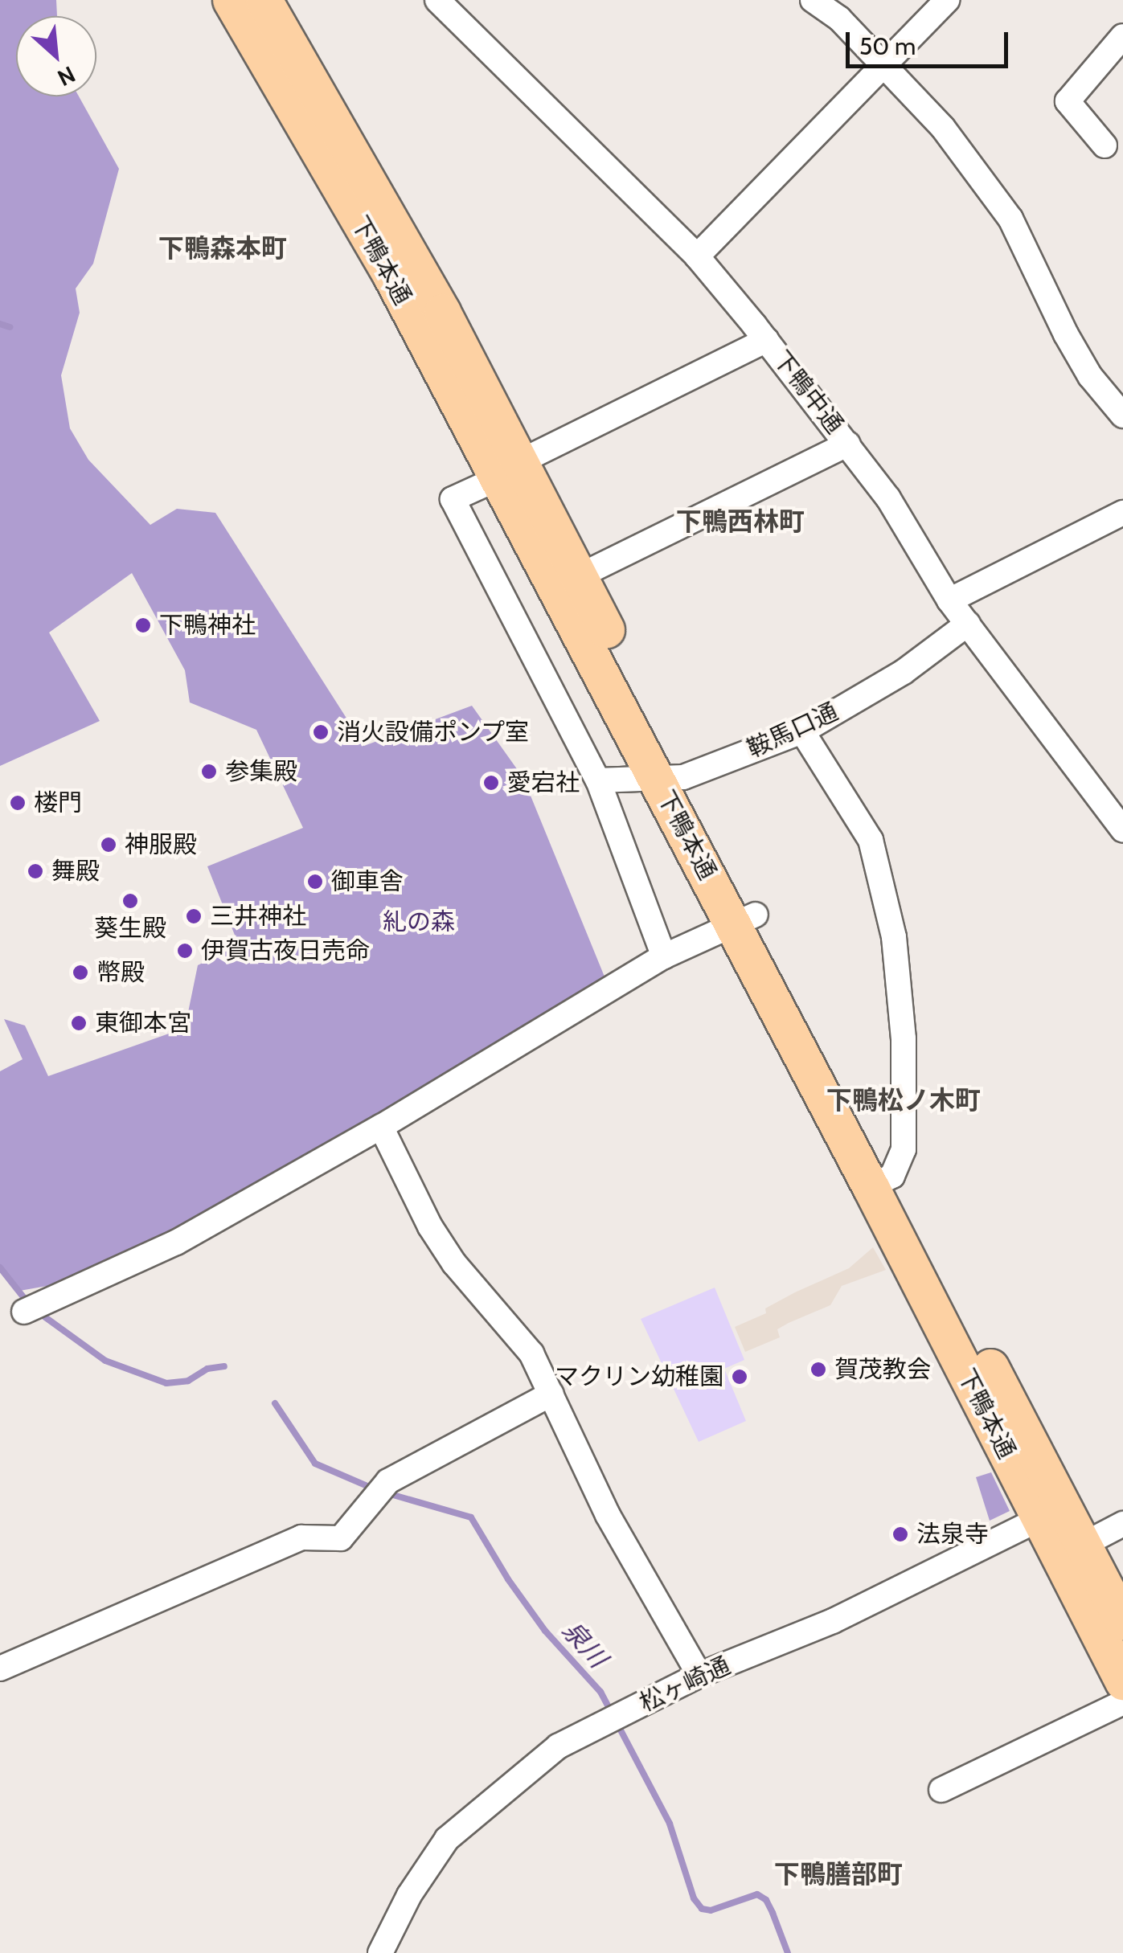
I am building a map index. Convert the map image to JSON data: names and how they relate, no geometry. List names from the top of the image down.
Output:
{
  "streets": {
    "main road": ["下鴨本通"],
    "street": ["下鴨中通", "鞍馬口通", "松ヶ崎通"]
  },
  "crossings": [
    ["下鴨本通", "鞍馬口通"],
    ["下鴨本通", "松ヶ崎通"],
    ["下鴨中通", "鞍馬口通"]
  ],
  "districts": [
    "下鴨森本町",
    "下鴨西林町",
    "下鴨松ノ木町",
    "下鴨膳部町"
  ],
  "water": ["泉川"],
  "parks": ["糺の森"],
  "places": [
    "下鴨神社",
    "消火設備ポンプ室",
    "参集殿",
    "愛宕社",
    "楼門",
    "神服殿",
    "舞殿",
    "御車舎",
    "葵生殿",
    "三井神社",
    "伊賀古夜日売命",
    "幣殿",
    "東御本宮",
    "賀茂教会",
    "マクリン幼稚園",
    "法泉寺"
  ],
  "scale_bar": "50 m",
  "north": "bottom right"
}
